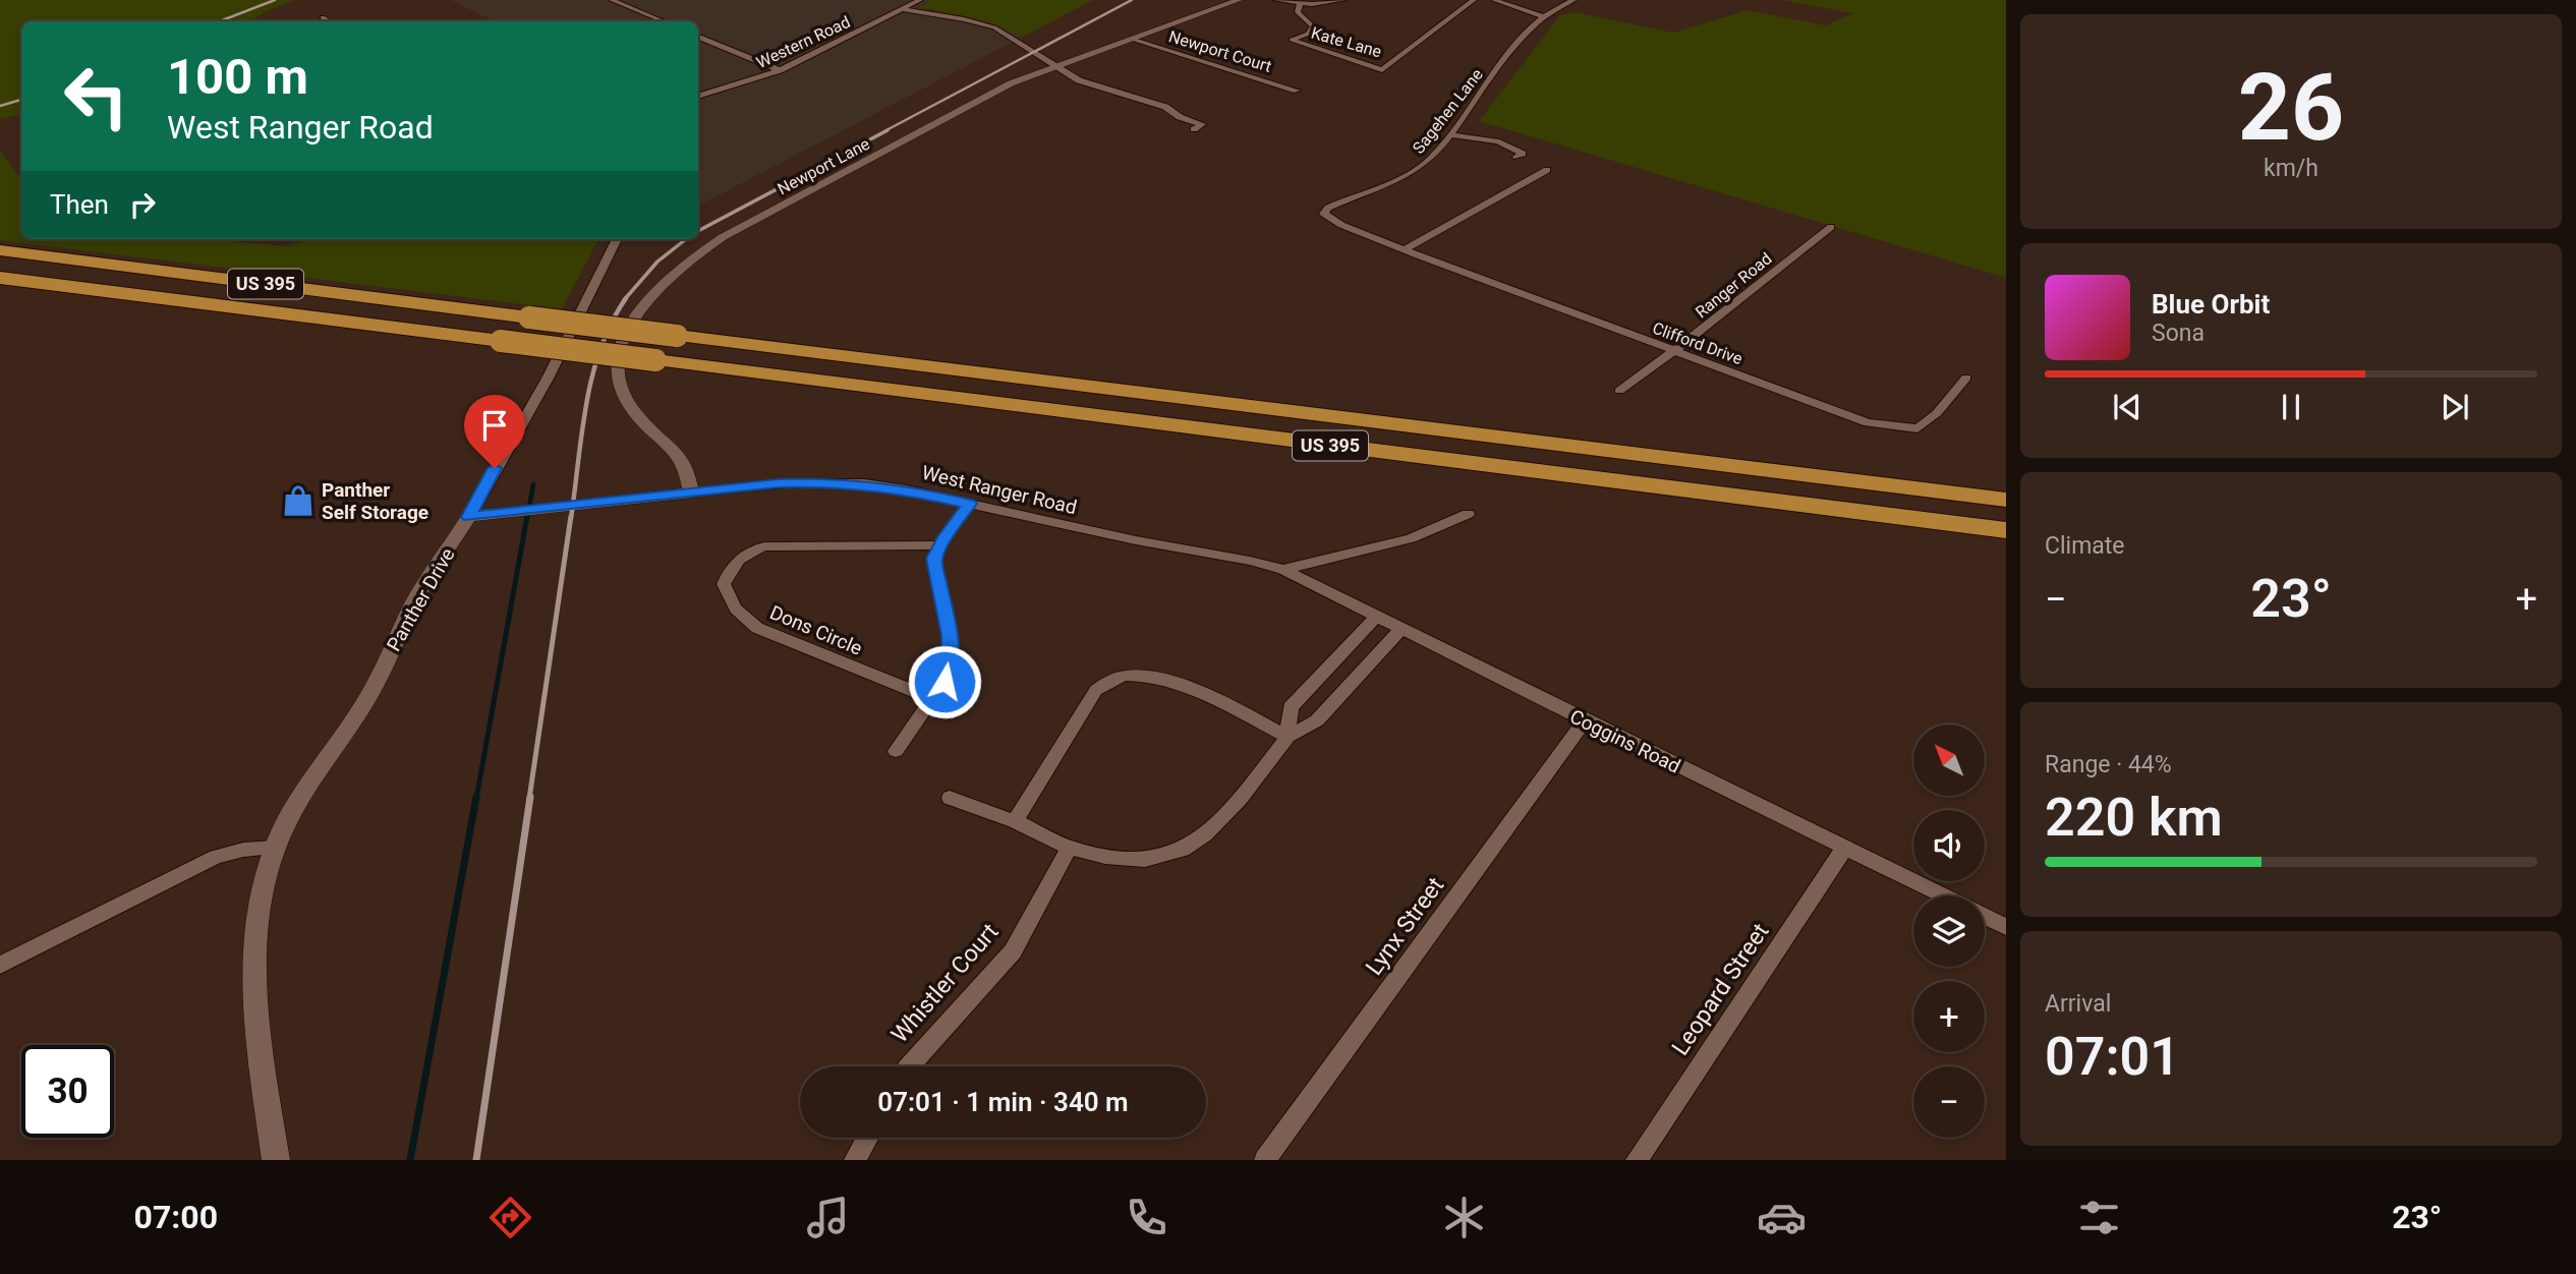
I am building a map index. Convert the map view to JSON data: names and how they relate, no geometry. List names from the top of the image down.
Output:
{
  "streets": {
    "highway": ["US 395"],
    "street": [
      "Western Road",
      "Kate Lane",
      "Newport Court",
      "Sagehen Lane",
      "Newport Lane",
      "Ranger Road",
      "Clifford Drive",
      "West Ranger Road",
      "Panther Drive",
      "Dons Circle",
      "Coggins Road",
      "Lynx Street",
      "Whistler Court",
      "Leopard Street"
    ]
  },
  "crossings": [
    ["Newport Court", "Newport Lane"],
    ["Sagehen Lane", "Clifford Drive"],
    ["Newport Lane", "West Ranger Road"],
    ["Ranger Road", "Clifford Drive"],
    ["West Ranger Road", "Panther Drive"],
    ["West Ranger Road", "Coggins Road"],
    ["Coggins Road", "Lynx Street"],
    ["Coggins Road", "Leopard Street"]
  ],
  "places": {
    "shop": ["Panther Self Storage"]
  },
  "north": "top left",
  "page": {
    "tile": [
      ["26", "km/h"],
      "Climate",
      ["Range · 44%", "220 km"],
      ["Arrival", "07:01"]
    ],
    "turn": ["100 m", "West Ranger Road"],
    "then": "Then",
    "song": ["Blue Orbit", "Sona"],
    "heat": ["−", "23°", "+"],
    "map_buttons": ["+", "−"],
    "limit": "30",
    "trip": "07:01 · 1 min · 340 m",
    "tabs": ["07:00", "23°"]
  }
}
